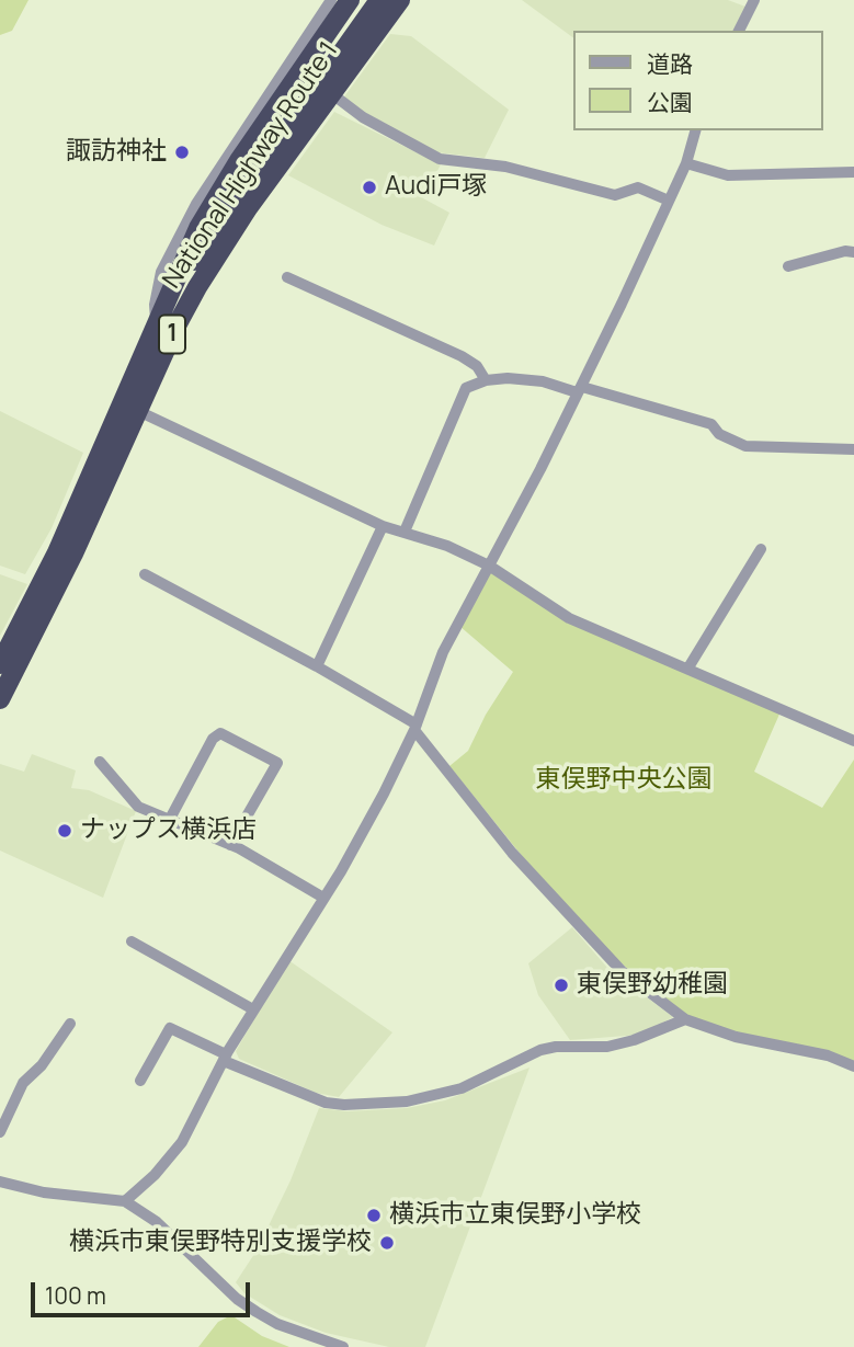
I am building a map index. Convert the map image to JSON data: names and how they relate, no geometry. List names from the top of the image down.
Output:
{
  "streets": {
    "highway": ["National Highway Route 1", "1"]
  },
  "crossings": [
    ["National Highway Route 1", "1"]
  ],
  "parks": ["東俣野中央公園"],
  "places": [
    "諏訪神社",
    "Audi戸塚",
    "ナップス横浜店",
    "東俣野幼稚園",
    "横浜市立東俣野小学校",
    "横浜市東俣野特別支援学校"
  ],
  "legend": ["道路", "公園"],
  "scale_bar": "100 m"
}
